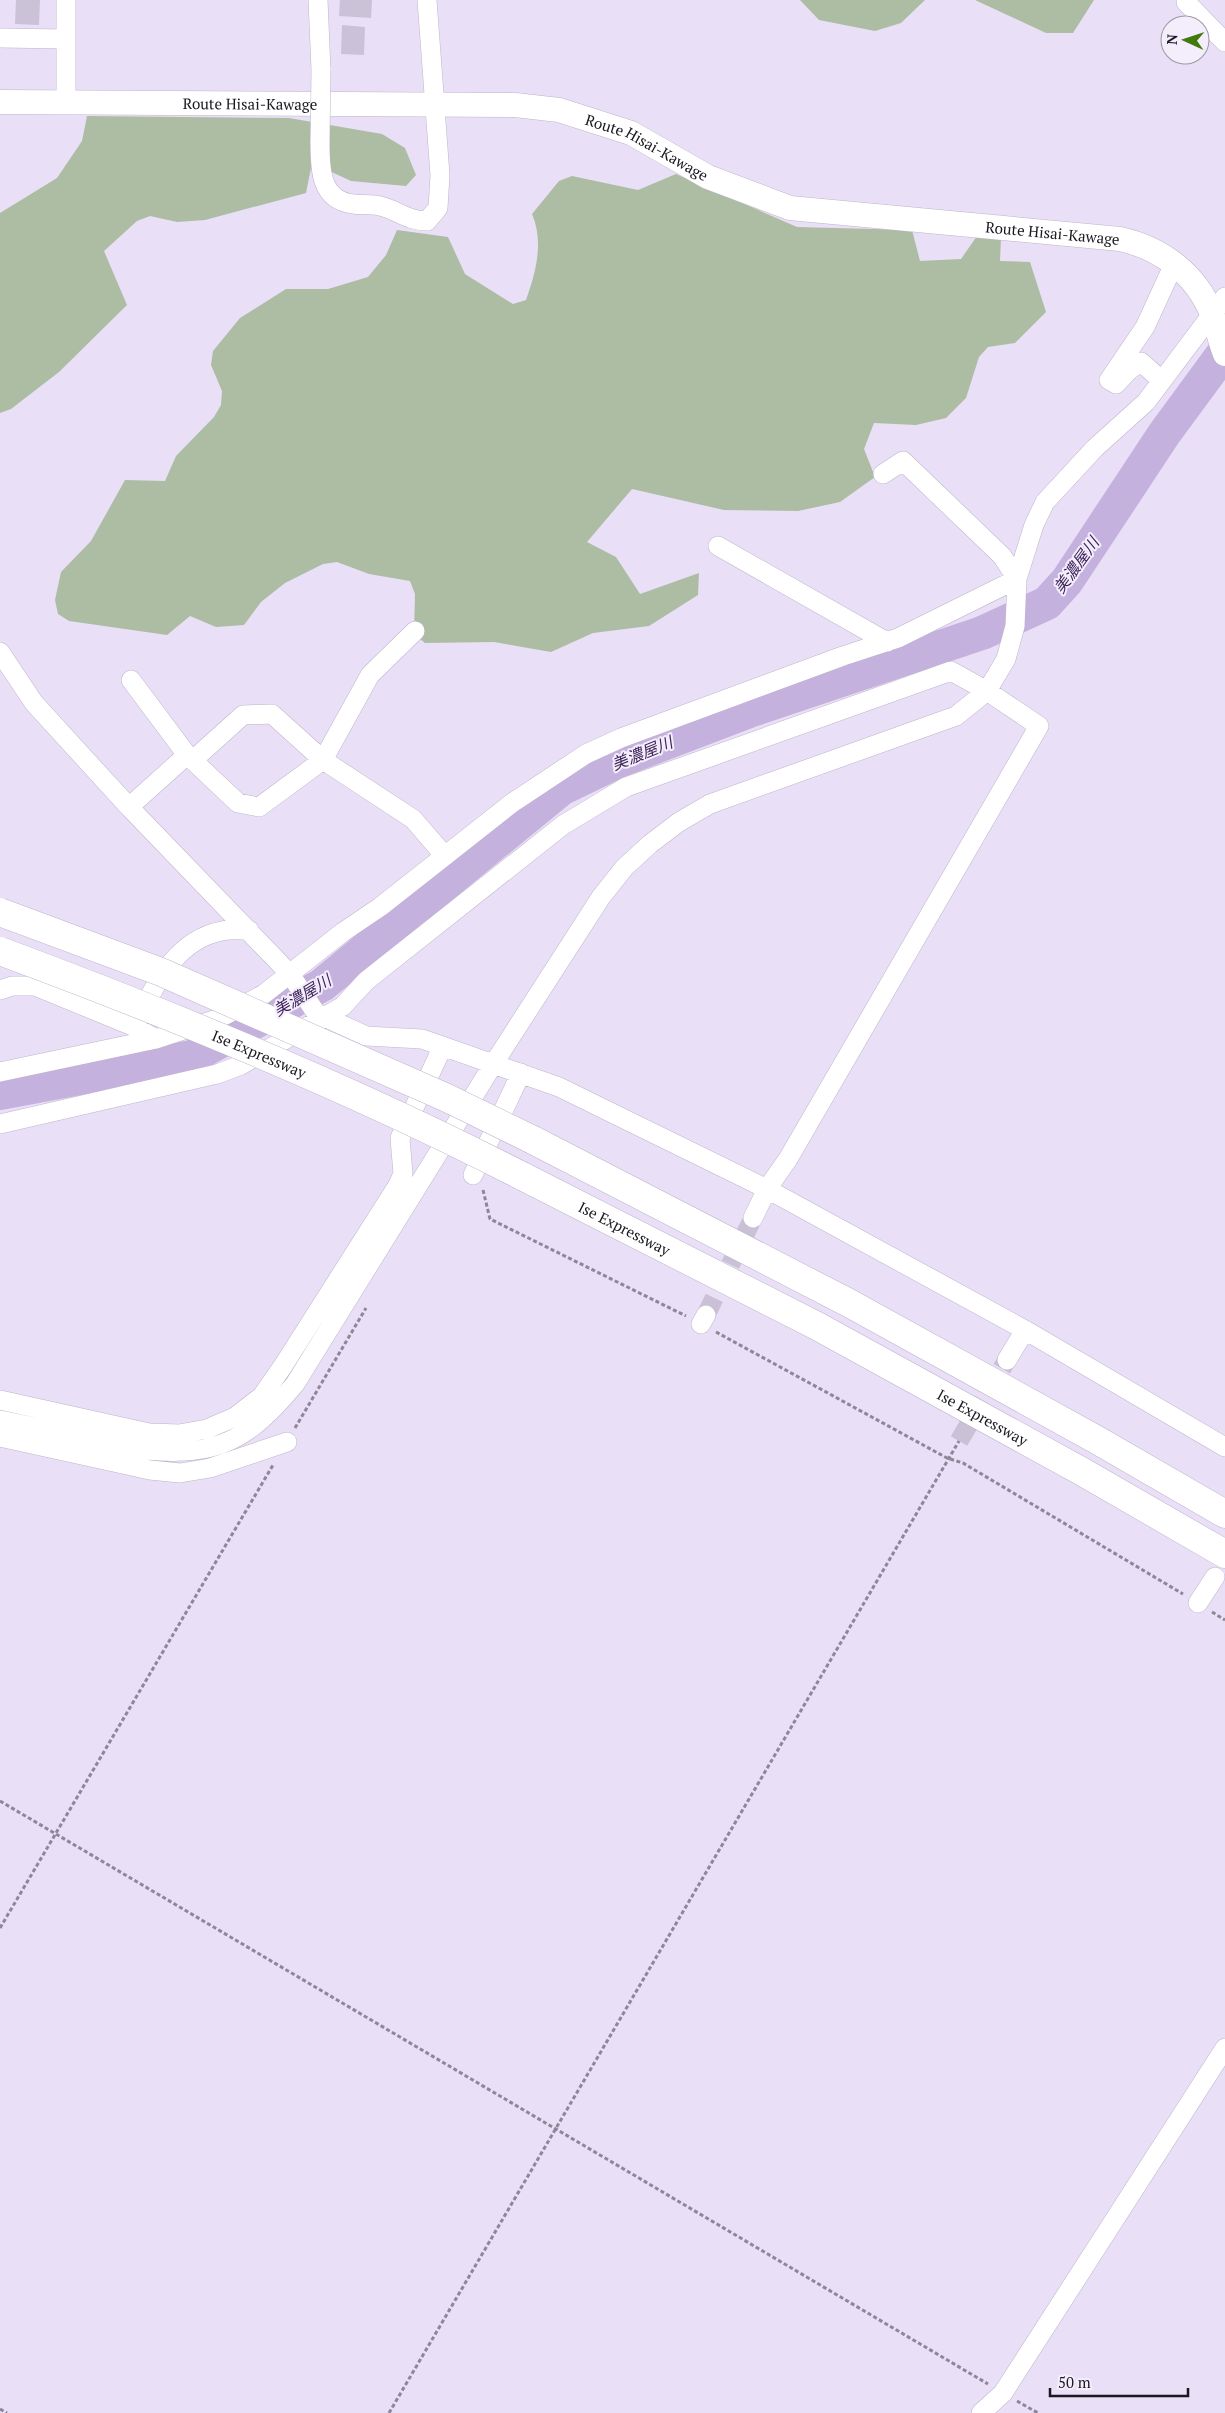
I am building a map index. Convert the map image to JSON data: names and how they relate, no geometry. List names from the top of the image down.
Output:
{
  "streets": {
    "highway": ["Ise Expressway"],
    "main road": ["Route Hisai-Kawage"]
  },
  "water": ["美濃屋川"],
  "scale_bar": "50 m",
  "north": "left"
}
